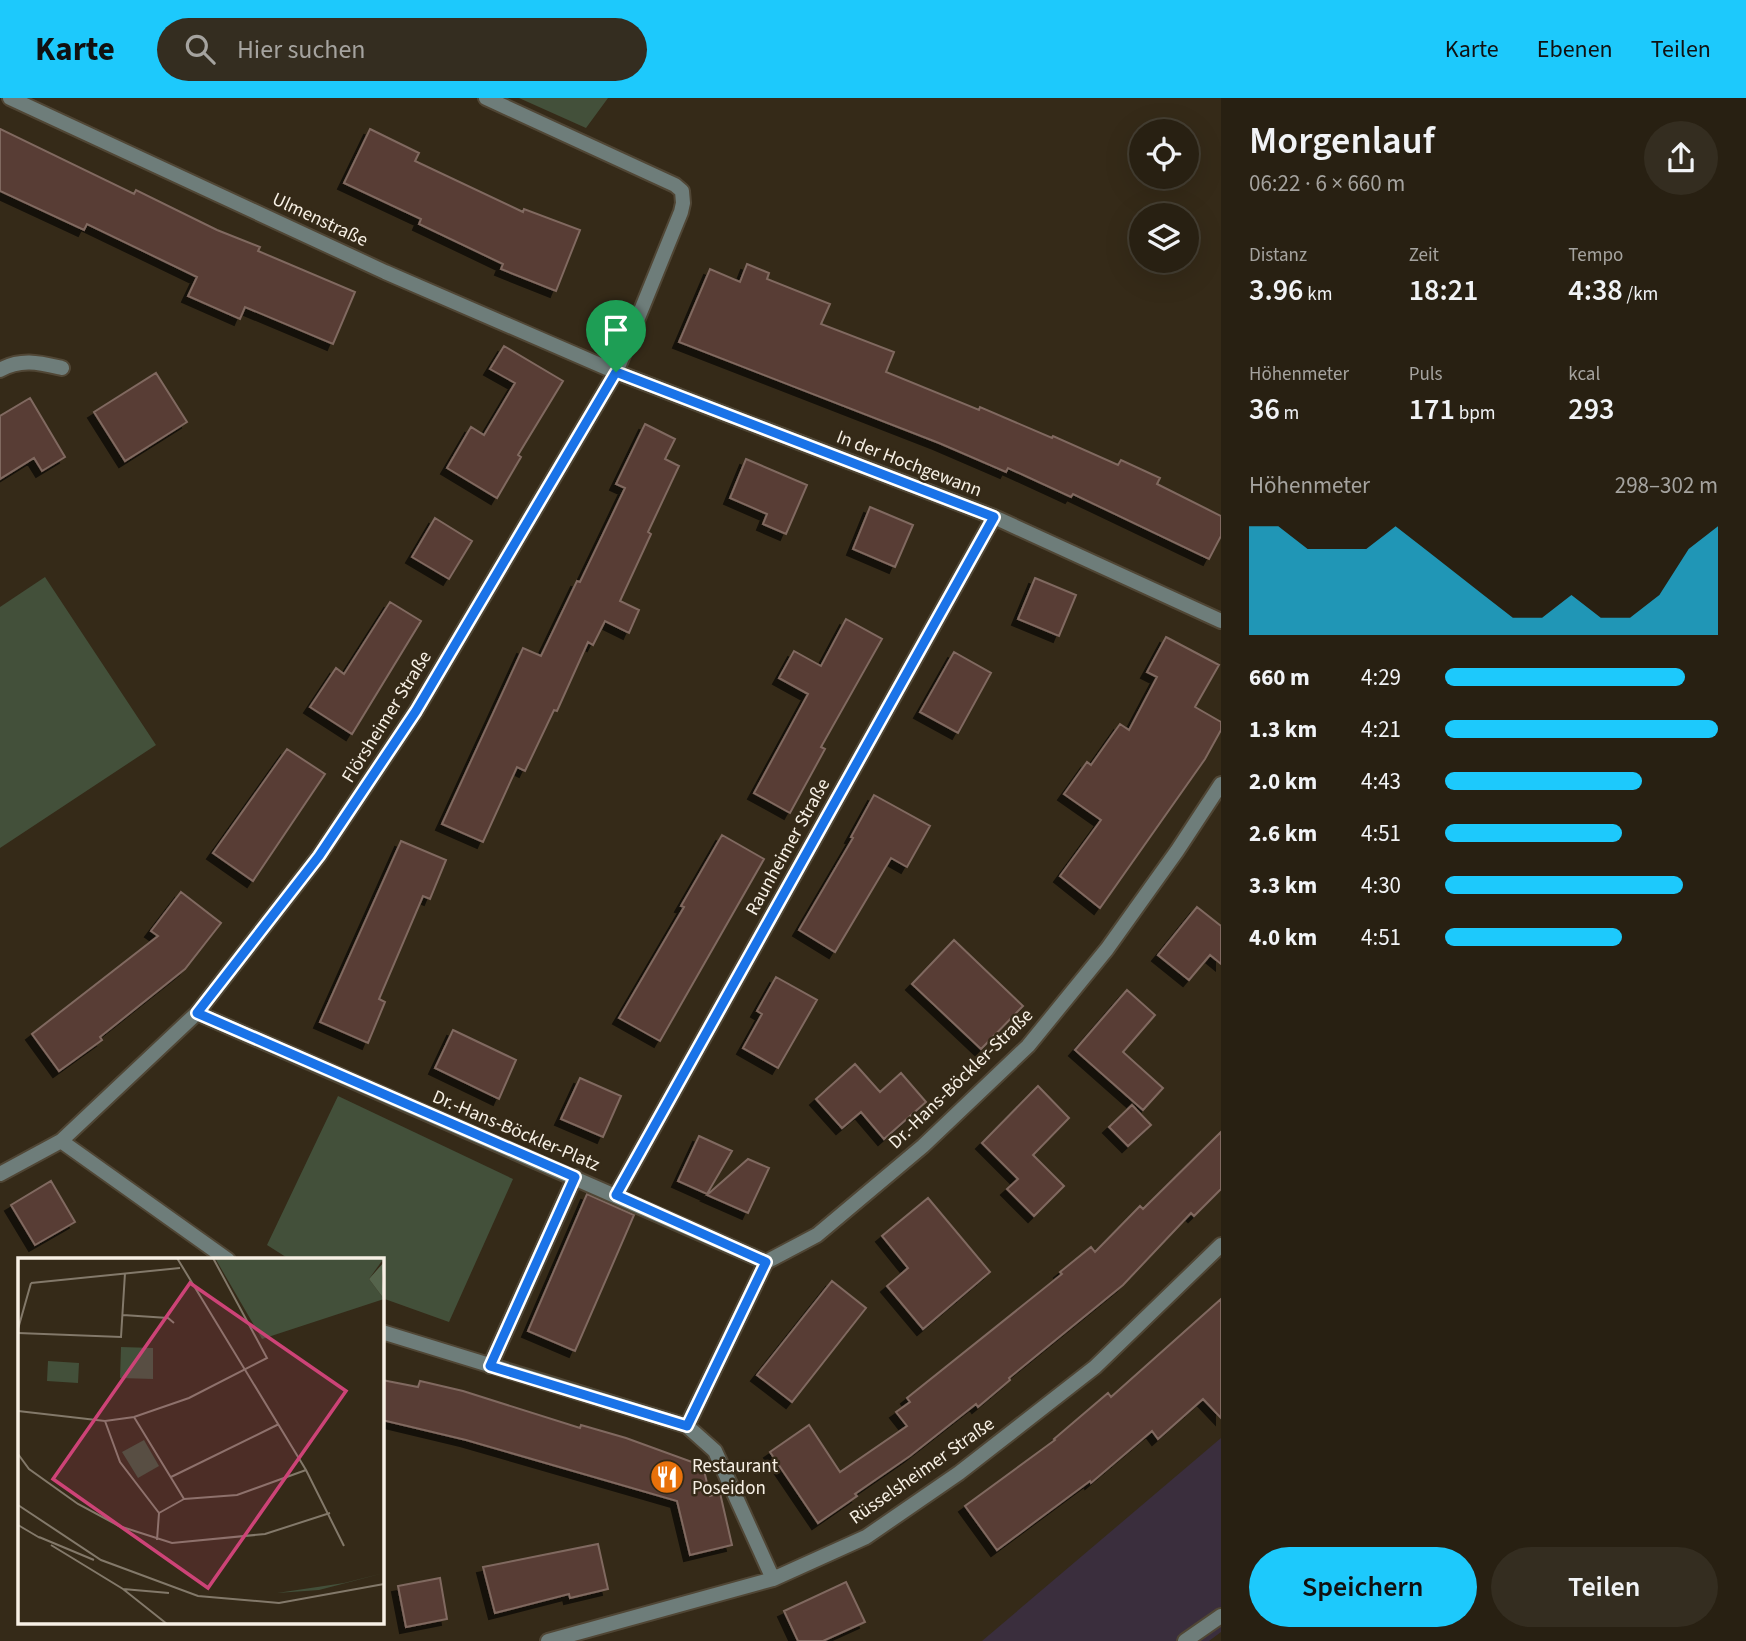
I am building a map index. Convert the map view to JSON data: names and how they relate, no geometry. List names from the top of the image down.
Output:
{
  "streets": {
    "street": [
      "Ulmenstraße",
      "In der Hochgewann",
      "Flörsheimer Straße",
      "Raunheimer Straße",
      "Dr.-Hans-Böckler-Straße",
      "Dr.-Hans-Böckler-Platz",
      "Rüsselsheimer Straße"
    ]
  },
  "crossings": [
    ["Ulmenstraße", "In der Hochgewann"],
    ["Ulmenstraße", "Flörsheimer Straße"],
    ["In der Hochgewann", "Flörsheimer Straße"],
    ["In der Hochgewann", "Raunheimer Straße"],
    ["Flörsheimer Straße", "Dr.-Hans-Böckler-Platz"],
    ["Raunheimer Straße", "Dr.-Hans-Böckler-Platz"],
    ["Dr.-Hans-Böckler-Straße", "Dr.-Hans-Böckler-Platz"]
  ],
  "places": {
    "restaurant": ["Restaurant Poseidon"]
  },
  "page": {
    "header": "Karte",
    "search": "Hier suchen",
    "nav": ["Karte", "Ebenen", "Teilen"],
    "heading": ["Morgenlauf", "06:22 · 6 × 660 m"],
    "stats": [
      ["Distanz", "3.96 km"],
      ["Zeit", "18:21"],
      ["Tempo", "4:38 /km"],
      ["Höhenmeter", "36 m"],
      ["Puls", "171 bpm"],
      ["kcal", "293"]
    ],
    "chart": ["Höhenmeter", "298–302 m"],
    "list": [
      {
        "name": "660 m",
        "note": "4:29"
      },
      {
        "name": "1.3 km",
        "note": "4:21"
      },
      {
        "name": "2.0 km",
        "note": "4:43"
      },
      {
        "name": "2.6 km",
        "note": "4:51"
      },
      {
        "name": "3.3 km",
        "note": "4:30"
      },
      {
        "name": "4.0 km",
        "note": "4:51"
      }
    ],
    "buttons": ["Speichern", "Teilen"]
  }
}
